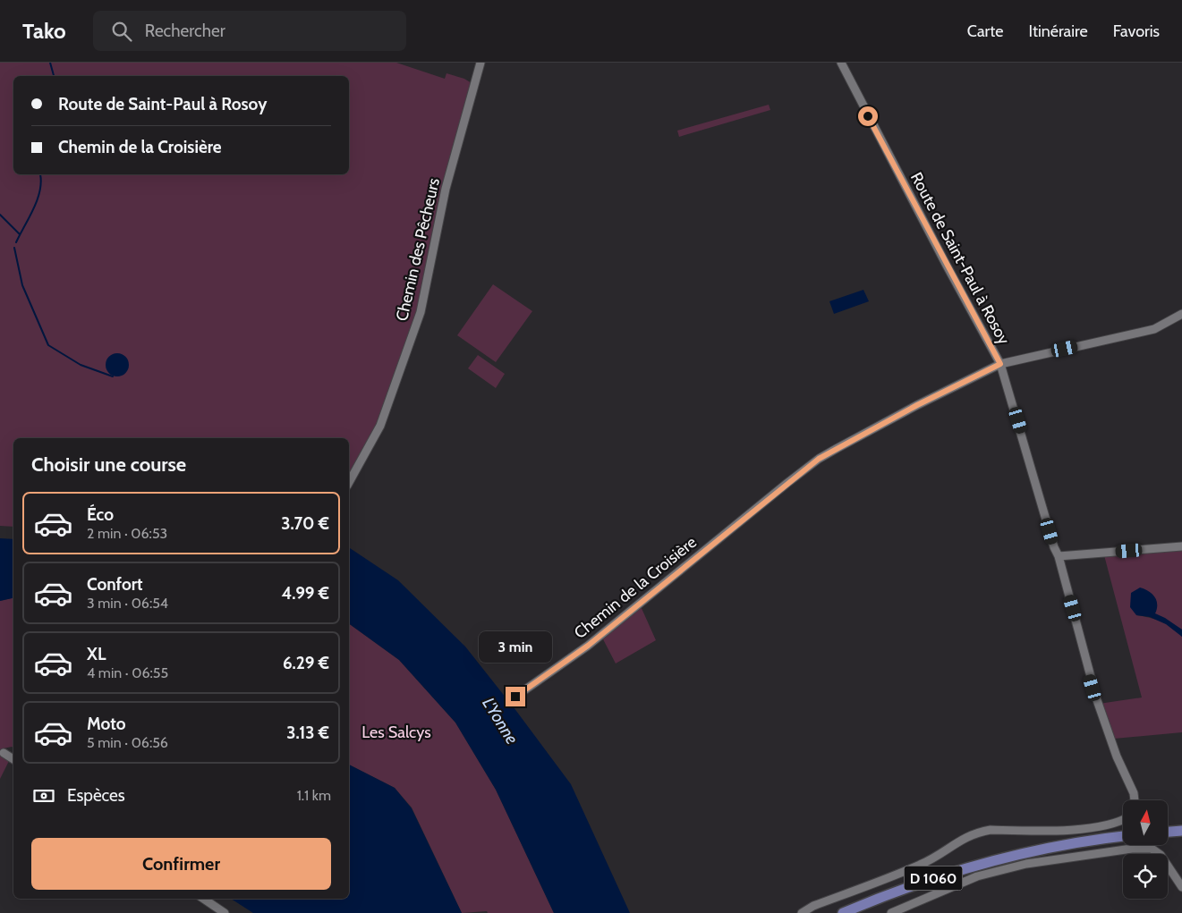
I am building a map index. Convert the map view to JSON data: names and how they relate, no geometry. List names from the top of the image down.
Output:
{
  "streets": {
    "main road": ["D 1060"],
    "street": ["Chemin des Pêcheurs", "Route de Saint-Paul à Rosoy", "Chemin de la Croisière"]
  },
  "crossings": [
    ["Route de Saint-Paul à Rosoy", "Chemin de la Croisière"]
  ],
  "water": ["L'Yonne"],
  "parks": ["Les Salcys"],
  "north": "top",
  "page": {
    "header": "Tako",
    "search": "Rechercher",
    "nav": ["Carte", "Itinéraire", "Favoris"],
    "banner": ["Route de Saint-Paul à Rosoy", "Chemin de la Croisière"],
    "heading": "Choisir une course",
    "list": [
      {
        "name": "Éco",
        "note": "2 min · 06:53",
        "value": "3.70 €"
      },
      {
        "name": "Confort",
        "note": "3 min · 06:54",
        "value": "4.99 €"
      },
      {
        "name": "XL",
        "note": "4 min · 06:55",
        "value": "6.29 €"
      },
      {
        "name": "Moto",
        "note": "5 min · 06:56",
        "value": "3.13 €"
      }
    ],
    "bubble": "3 min",
    "pay": ["Espèces", "1.1 km"],
    "buttons": "Confirmer"
  }
}
